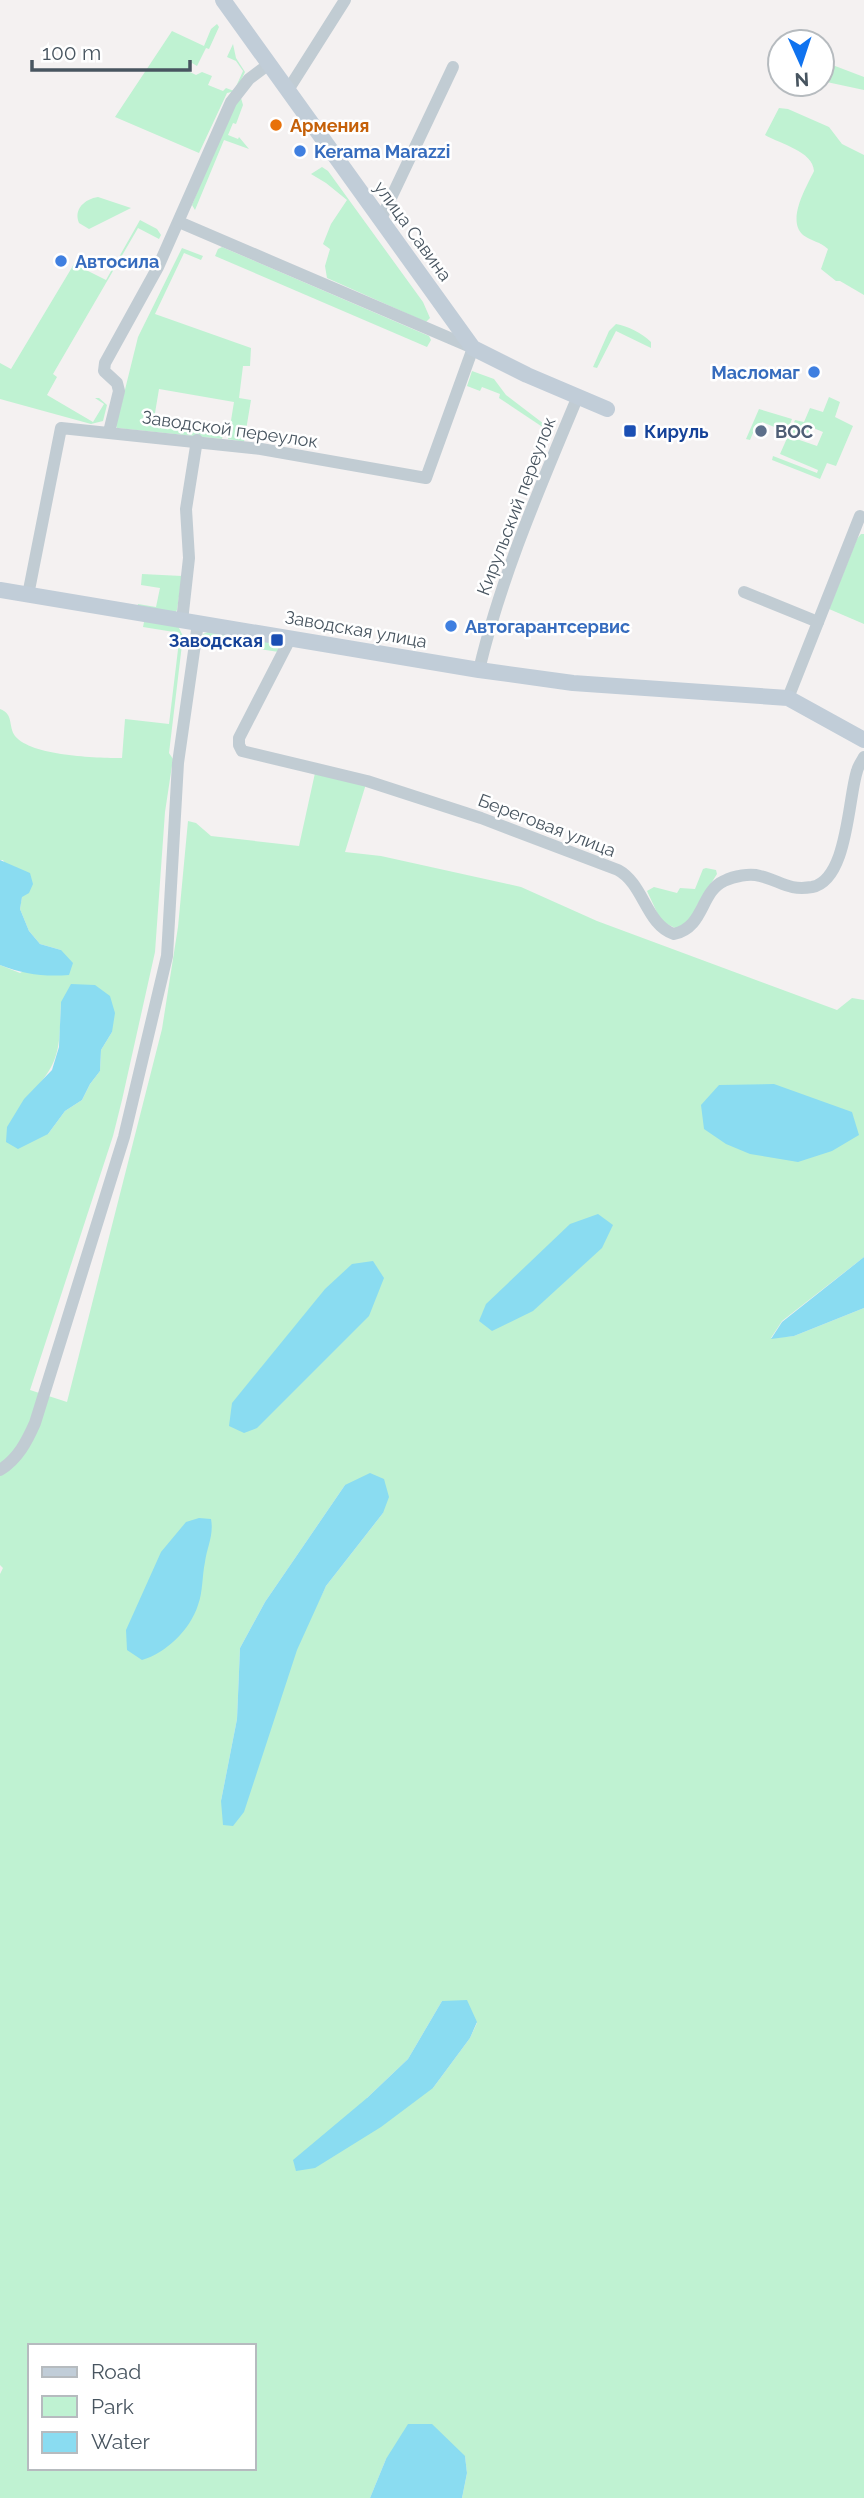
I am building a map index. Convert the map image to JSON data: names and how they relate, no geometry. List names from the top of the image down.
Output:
{
  "streets": {
    "street": [
      "улица Савина",
      "Заводской переулок",
      "Кирульский переулок",
      "Заводская улица",
      "Береговая улица"
    ]
  },
  "crossings": [
    ["улица Савина", "Заводской переулок"],
    ["улица Савина", "Кирульский переулок"],
    ["Заводской переулок", "Заводская улица"],
    ["Кирульский переулок", "Заводская улица"],
    ["Заводская улица", "Береговая улица"]
  ],
  "places": {
    "other": [
      "Армения",
      "Kerama Marazzi",
      "Автосила",
      "Масломаг",
      "ВОС",
      "Автогарантсервис"
    ],
    "transit": ["Кируль", "Заводская"]
  },
  "legend": ["Road", "Park", "Water"],
  "scale_bar": "100 m",
  "north": "bottom"
}
